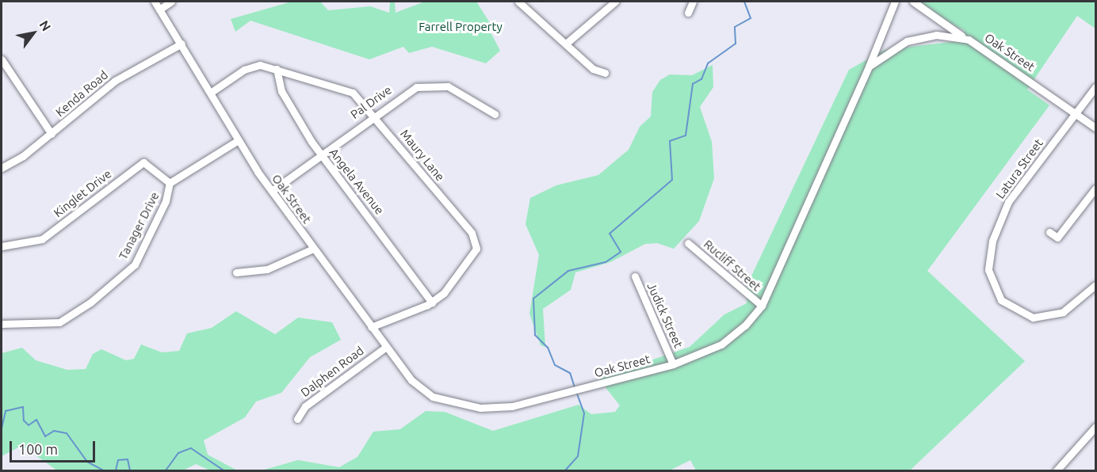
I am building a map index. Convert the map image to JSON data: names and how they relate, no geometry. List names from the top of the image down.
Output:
{
  "streets": {
    "street": [
      "Oak Street",
      "Kenda Road",
      "Pal Drive",
      "Maury Lane",
      "Latura Street",
      "Angela Avenue",
      "Kinglet Drive",
      "Tanager Drive",
      "Rucliff Street",
      "Judick Street",
      "Dalphen Road"
    ]
  },
  "crossings": [
    ["Oak Street", "Kenda Road"],
    ["Oak Street", "Pal Drive"],
    ["Oak Street", "Maury Lane"],
    ["Oak Street", "Latura Street"],
    ["Oak Street", "Tanager Drive"],
    ["Oak Street", "Rucliff Street"],
    ["Oak Street", "Judick Street"],
    ["Oak Street", "Dalphen Road"],
    ["Pal Drive", "Maury Lane"],
    ["Pal Drive", "Angela Avenue"],
    ["Maury Lane", "Angela Avenue"],
    ["Kinglet Drive", "Tanager Drive"]
  ],
  "parks": ["Farrell Property"],
  "scale_bar": "100 m",
  "north": "top right"
}
